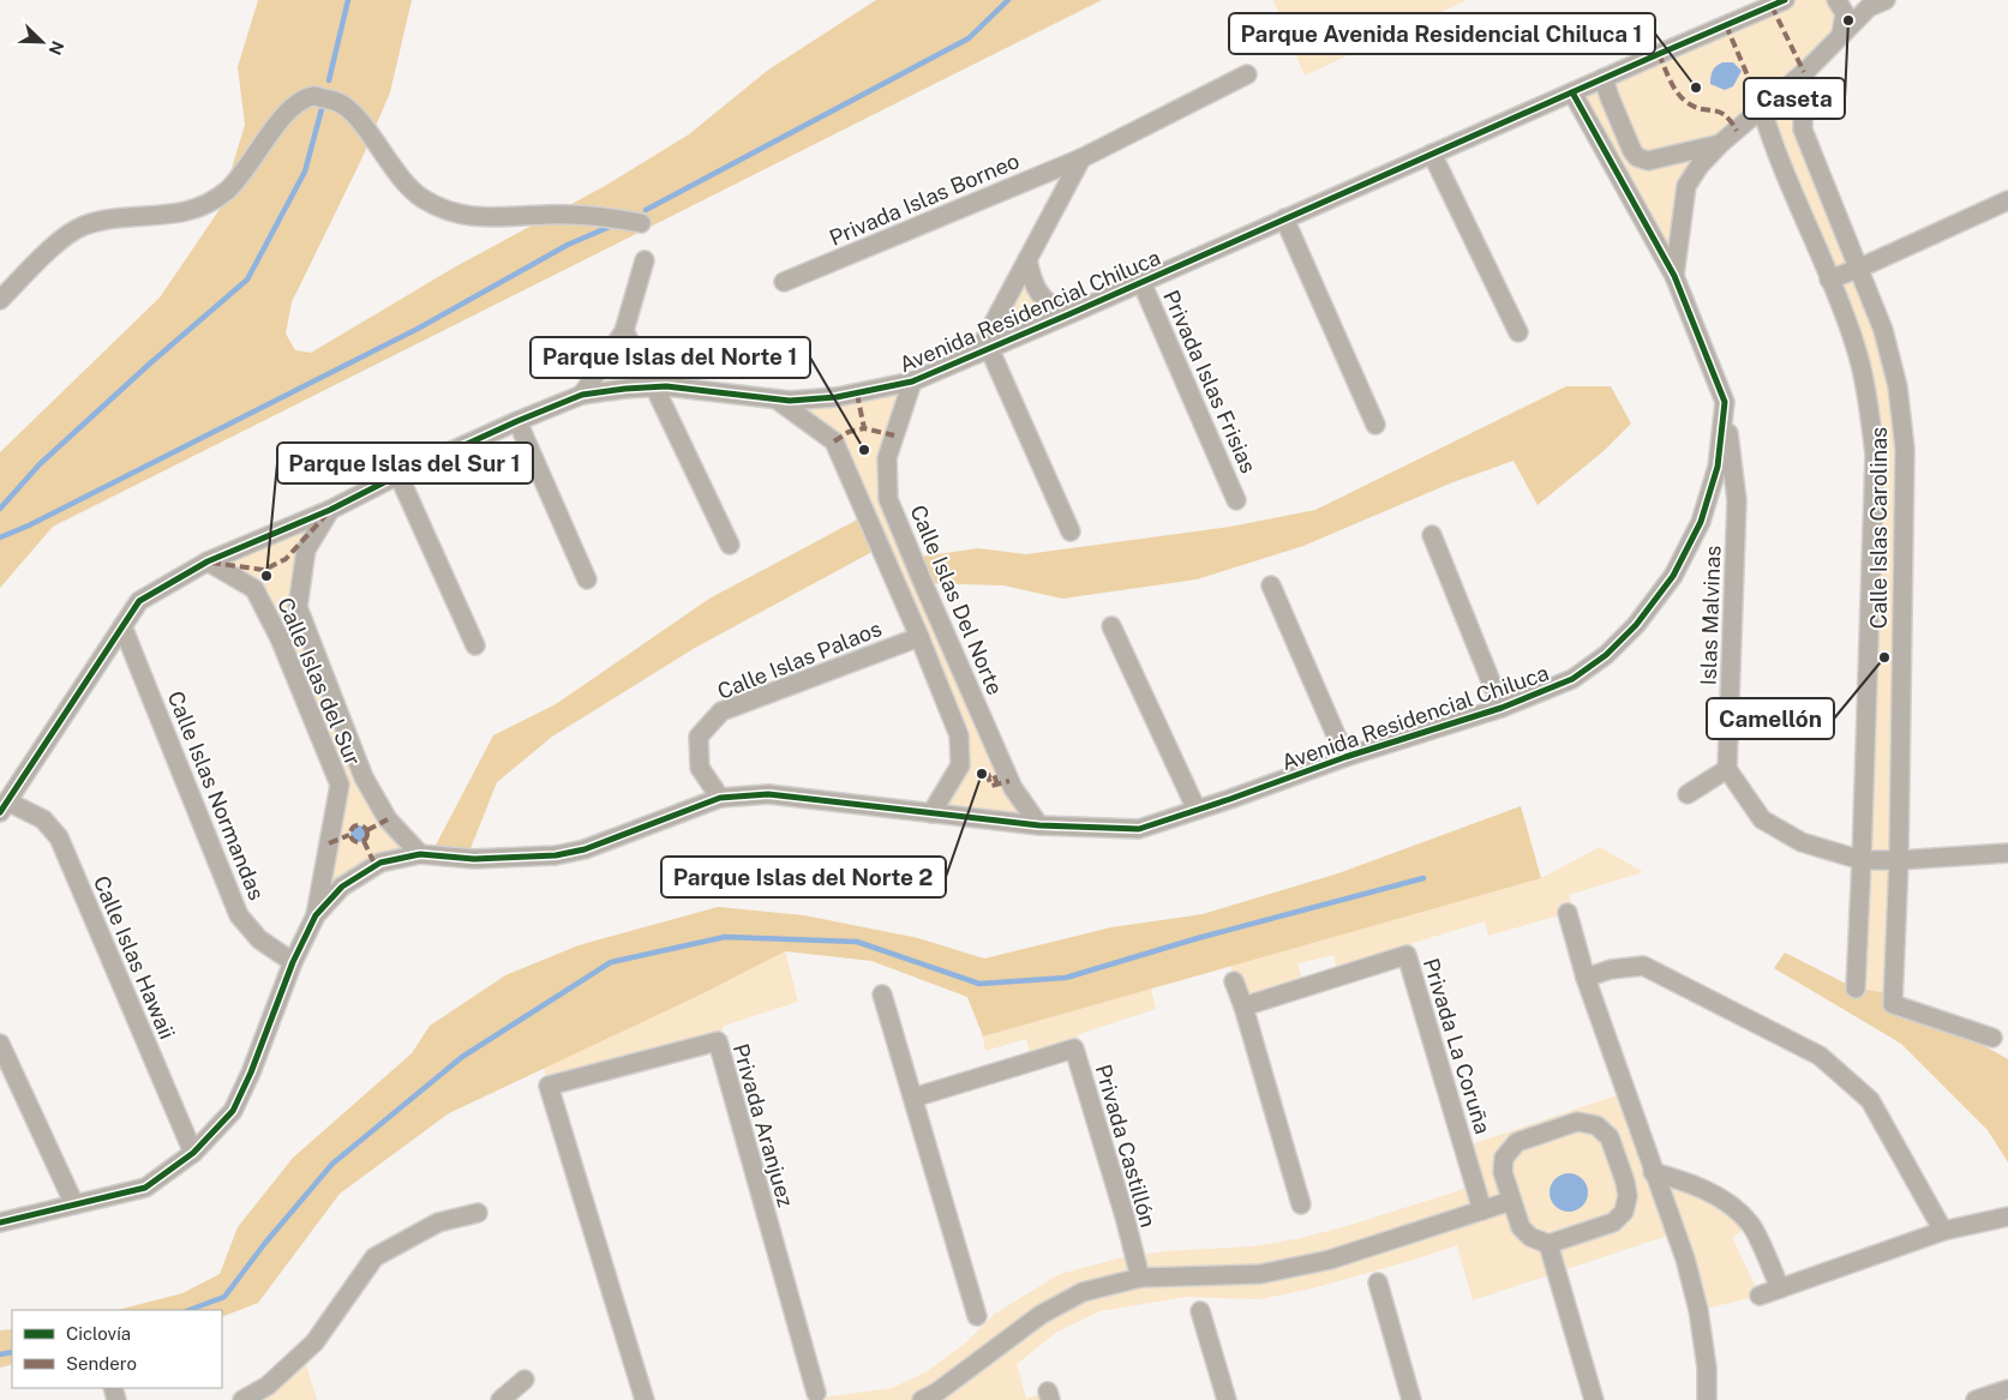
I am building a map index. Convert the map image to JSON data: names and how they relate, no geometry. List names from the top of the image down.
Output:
{
  "streets": {
    "street": [
      "Privada Islas Borneo",
      "Avenida Residencial Chiluca",
      "Privada Islas Frisias",
      "Calle Islas Carolinas",
      "Calle Islas Del Norte",
      "Islas Malvinas",
      "Calle Islas Palaos",
      "Calle Islas del Sur",
      "Calle Islas Normandas",
      "Calle Islas Hawaii",
      "Privada La Coruña",
      "Privada Aranjuez",
      "Privada Castillón"
    ]
  },
  "crossings": [
    ["Avenida Residencial Chiluca", "Privada Islas Frisias"],
    ["Avenida Residencial Chiluca", "Calle Islas Carolinas"],
    ["Avenida Residencial Chiluca", "Calle Islas Del Norte"],
    ["Avenida Residencial Chiluca", "Islas Malvinas"],
    ["Avenida Residencial Chiluca", "Calle Islas Palaos"],
    ["Avenida Residencial Chiluca", "Calle Islas del Sur"],
    ["Avenida Residencial Chiluca", "Calle Islas Normandas"],
    ["Avenida Residencial Chiluca", "Calle Islas Hawaii"]
  ],
  "places": [
    "Caseta",
    "Parque Avenida Residencial Chiluca 1",
    "Parque Islas del Norte 1",
    "Parque Islas del Sur 1",
    "Camellón",
    "Parque Islas del Norte 2"
  ],
  "legend": ["Ciclovía", "Sendero"],
  "north": "bottom right"
}
